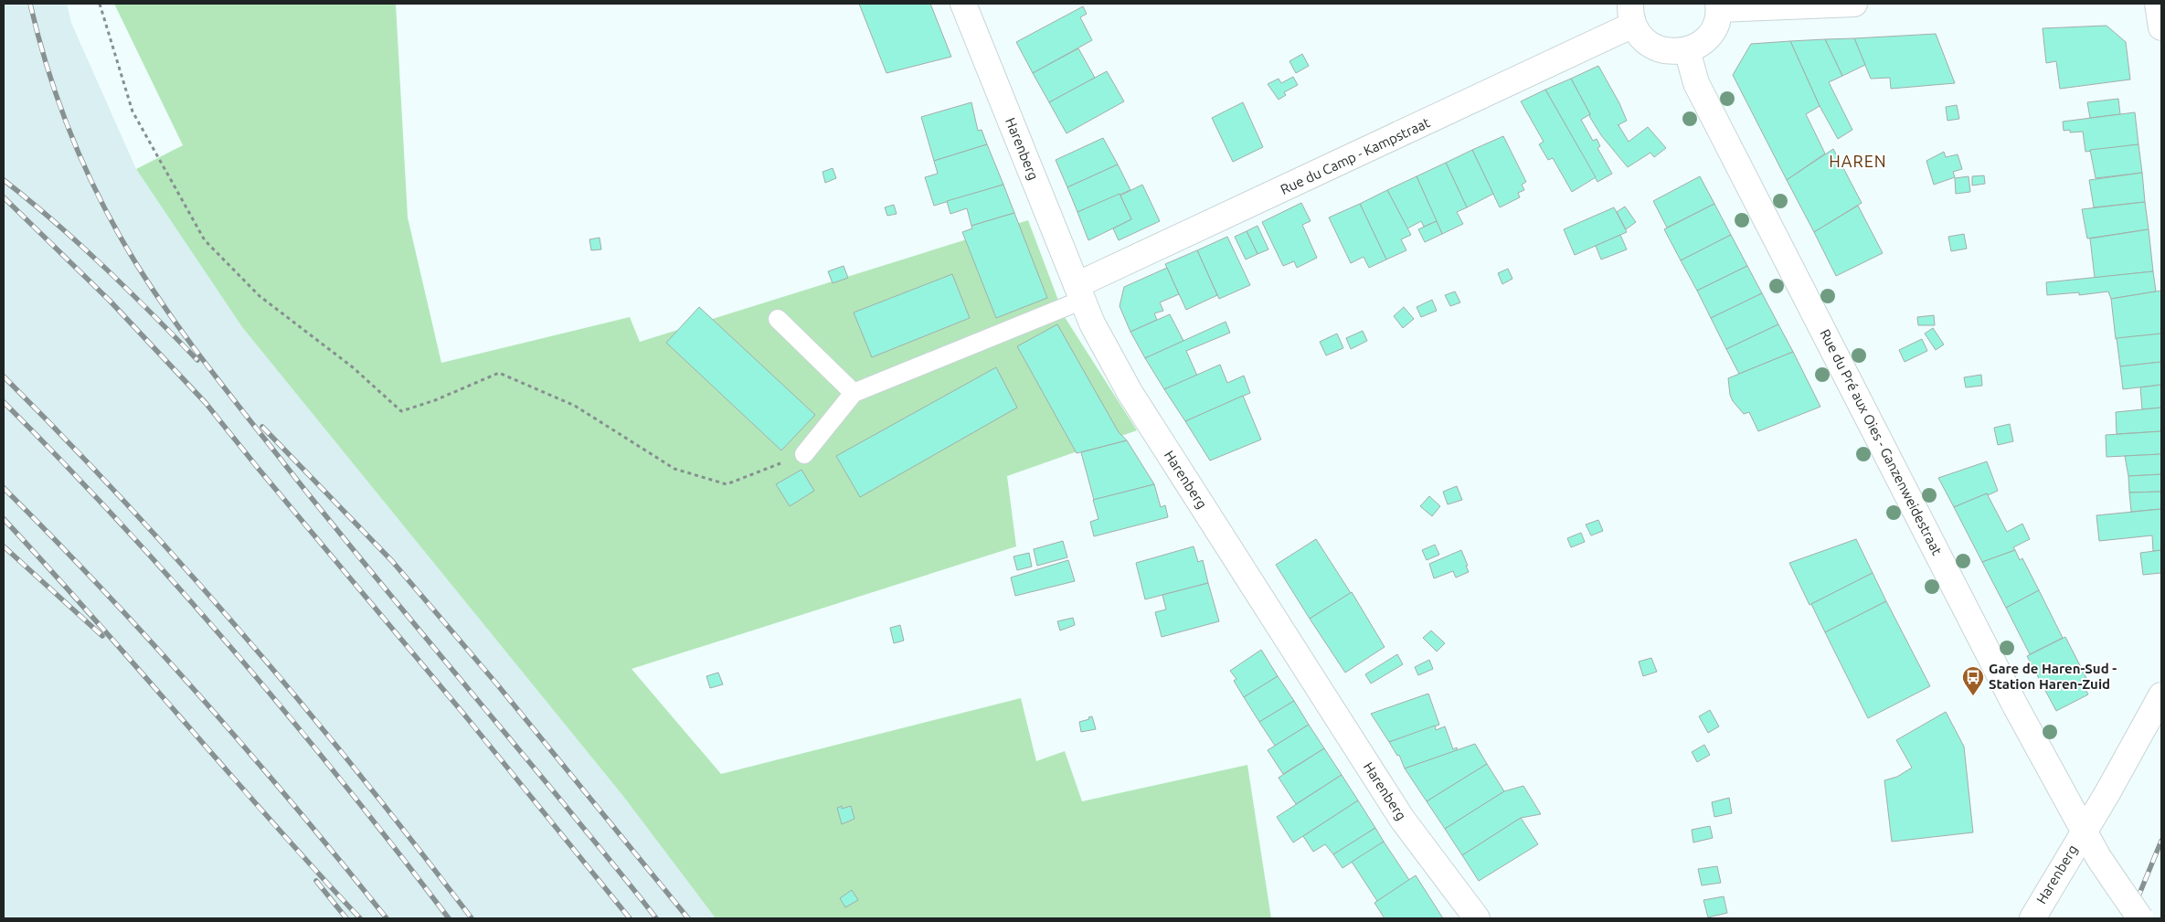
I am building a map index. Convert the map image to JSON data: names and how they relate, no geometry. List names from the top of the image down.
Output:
{
  "streets": {
    "street": ["Harenberg", "Rue du Camp - Kampstraat", "Rue du Pré aux Oies - Ganzenweidestraat"]
  },
  "crossings": [
    ["Harenberg", "Rue du Camp - Kampstraat"],
    ["Harenberg", "Rue du Pré aux Oies - Ganzenweidestraat"]
  ],
  "districts": ["HAREN"],
  "places": {
    "bus stop": ["Gare de Haren-Sud - Station Haren-Zuid"]
  }
}
